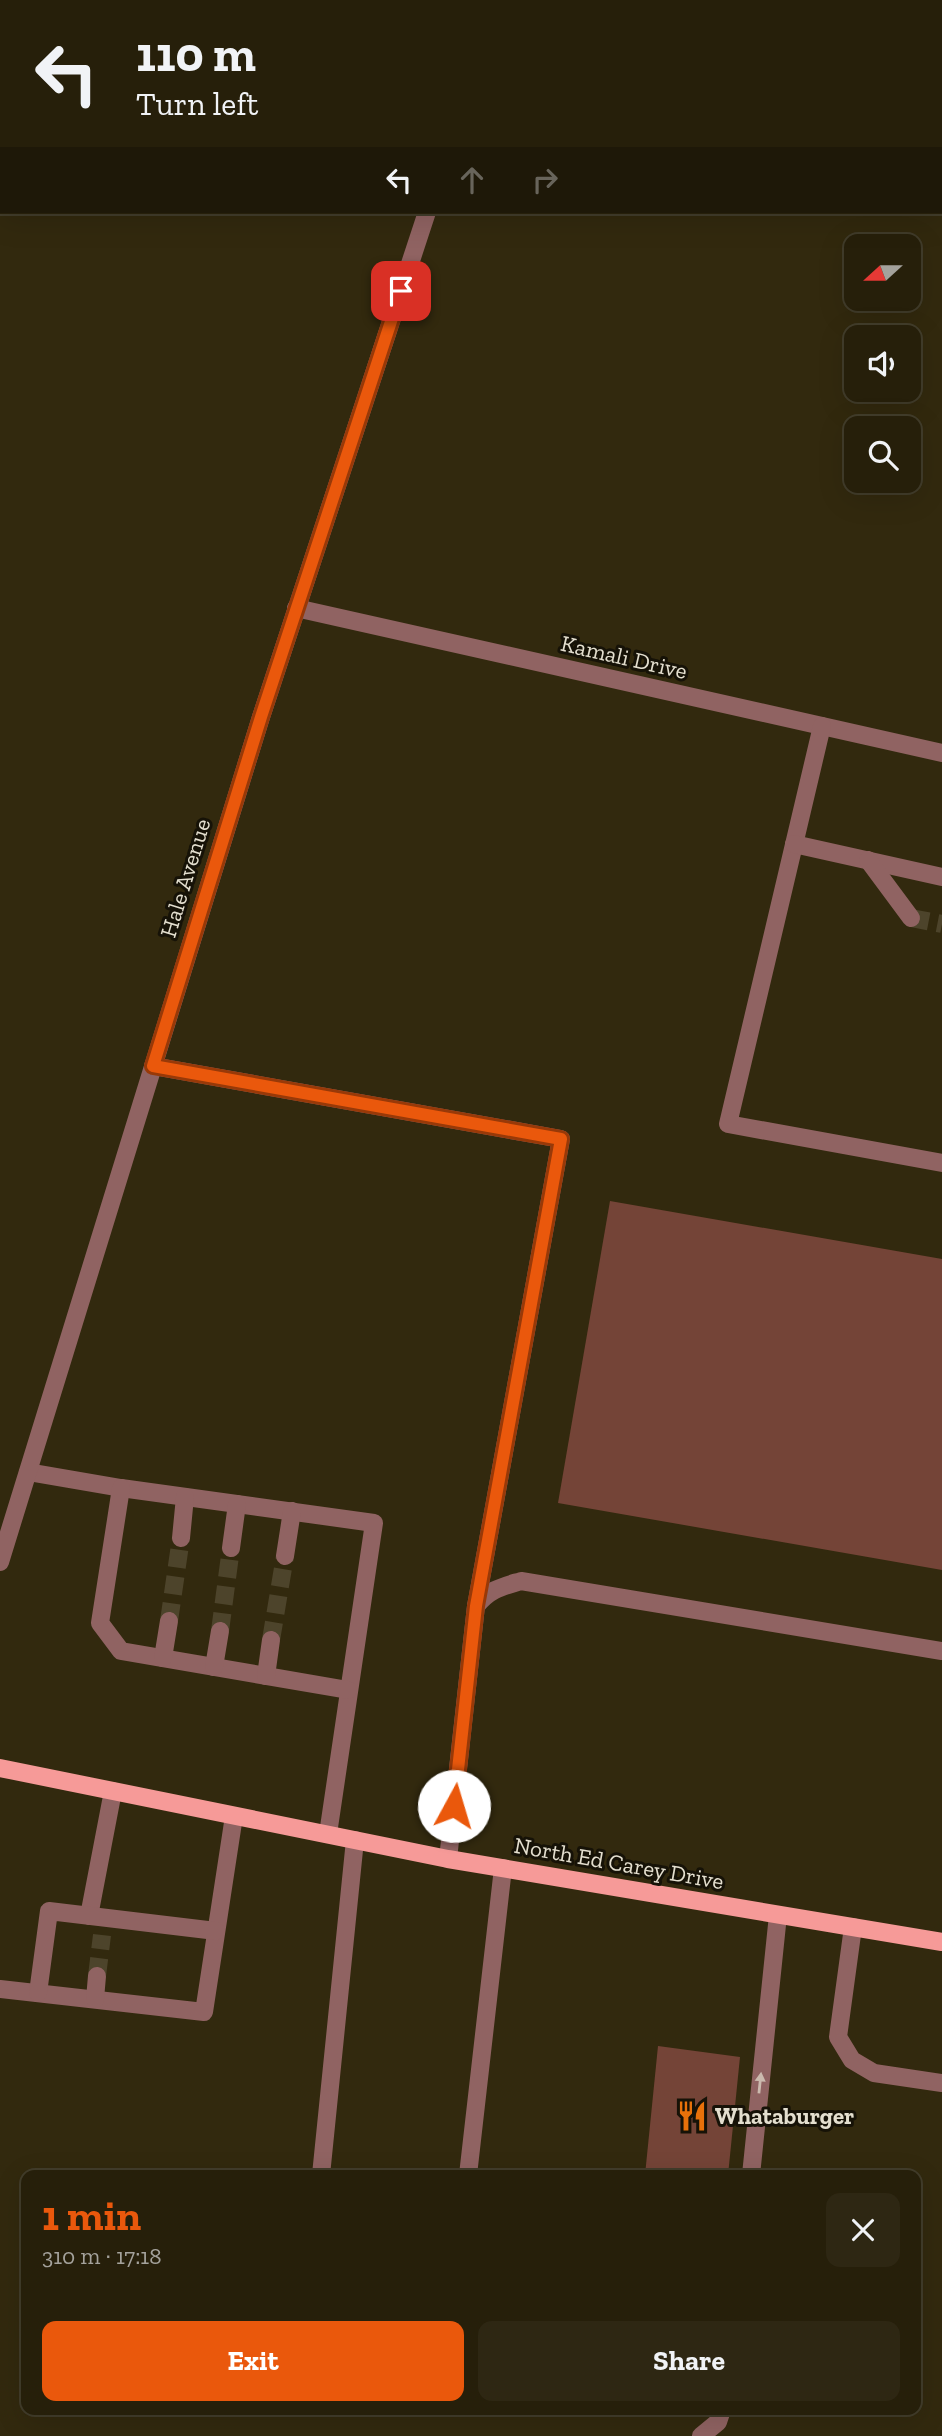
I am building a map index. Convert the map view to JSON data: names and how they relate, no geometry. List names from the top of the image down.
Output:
{
  "streets": {
    "main road": ["North Ed Carey Drive"],
    "street": ["Kamali Drive", "Hale Avenue"]
  },
  "crossings": [
    ["Kamali Drive", "Hale Avenue"]
  ],
  "places": {
    "restaurant": ["Whataburger"]
  },
  "north": "left",
  "page": {
    "turn": ["110 m", "Turn left"],
    "heading": ["1 min", "310 m · 17:18"],
    "buttons": ["Exit", "Share"]
  }
}
